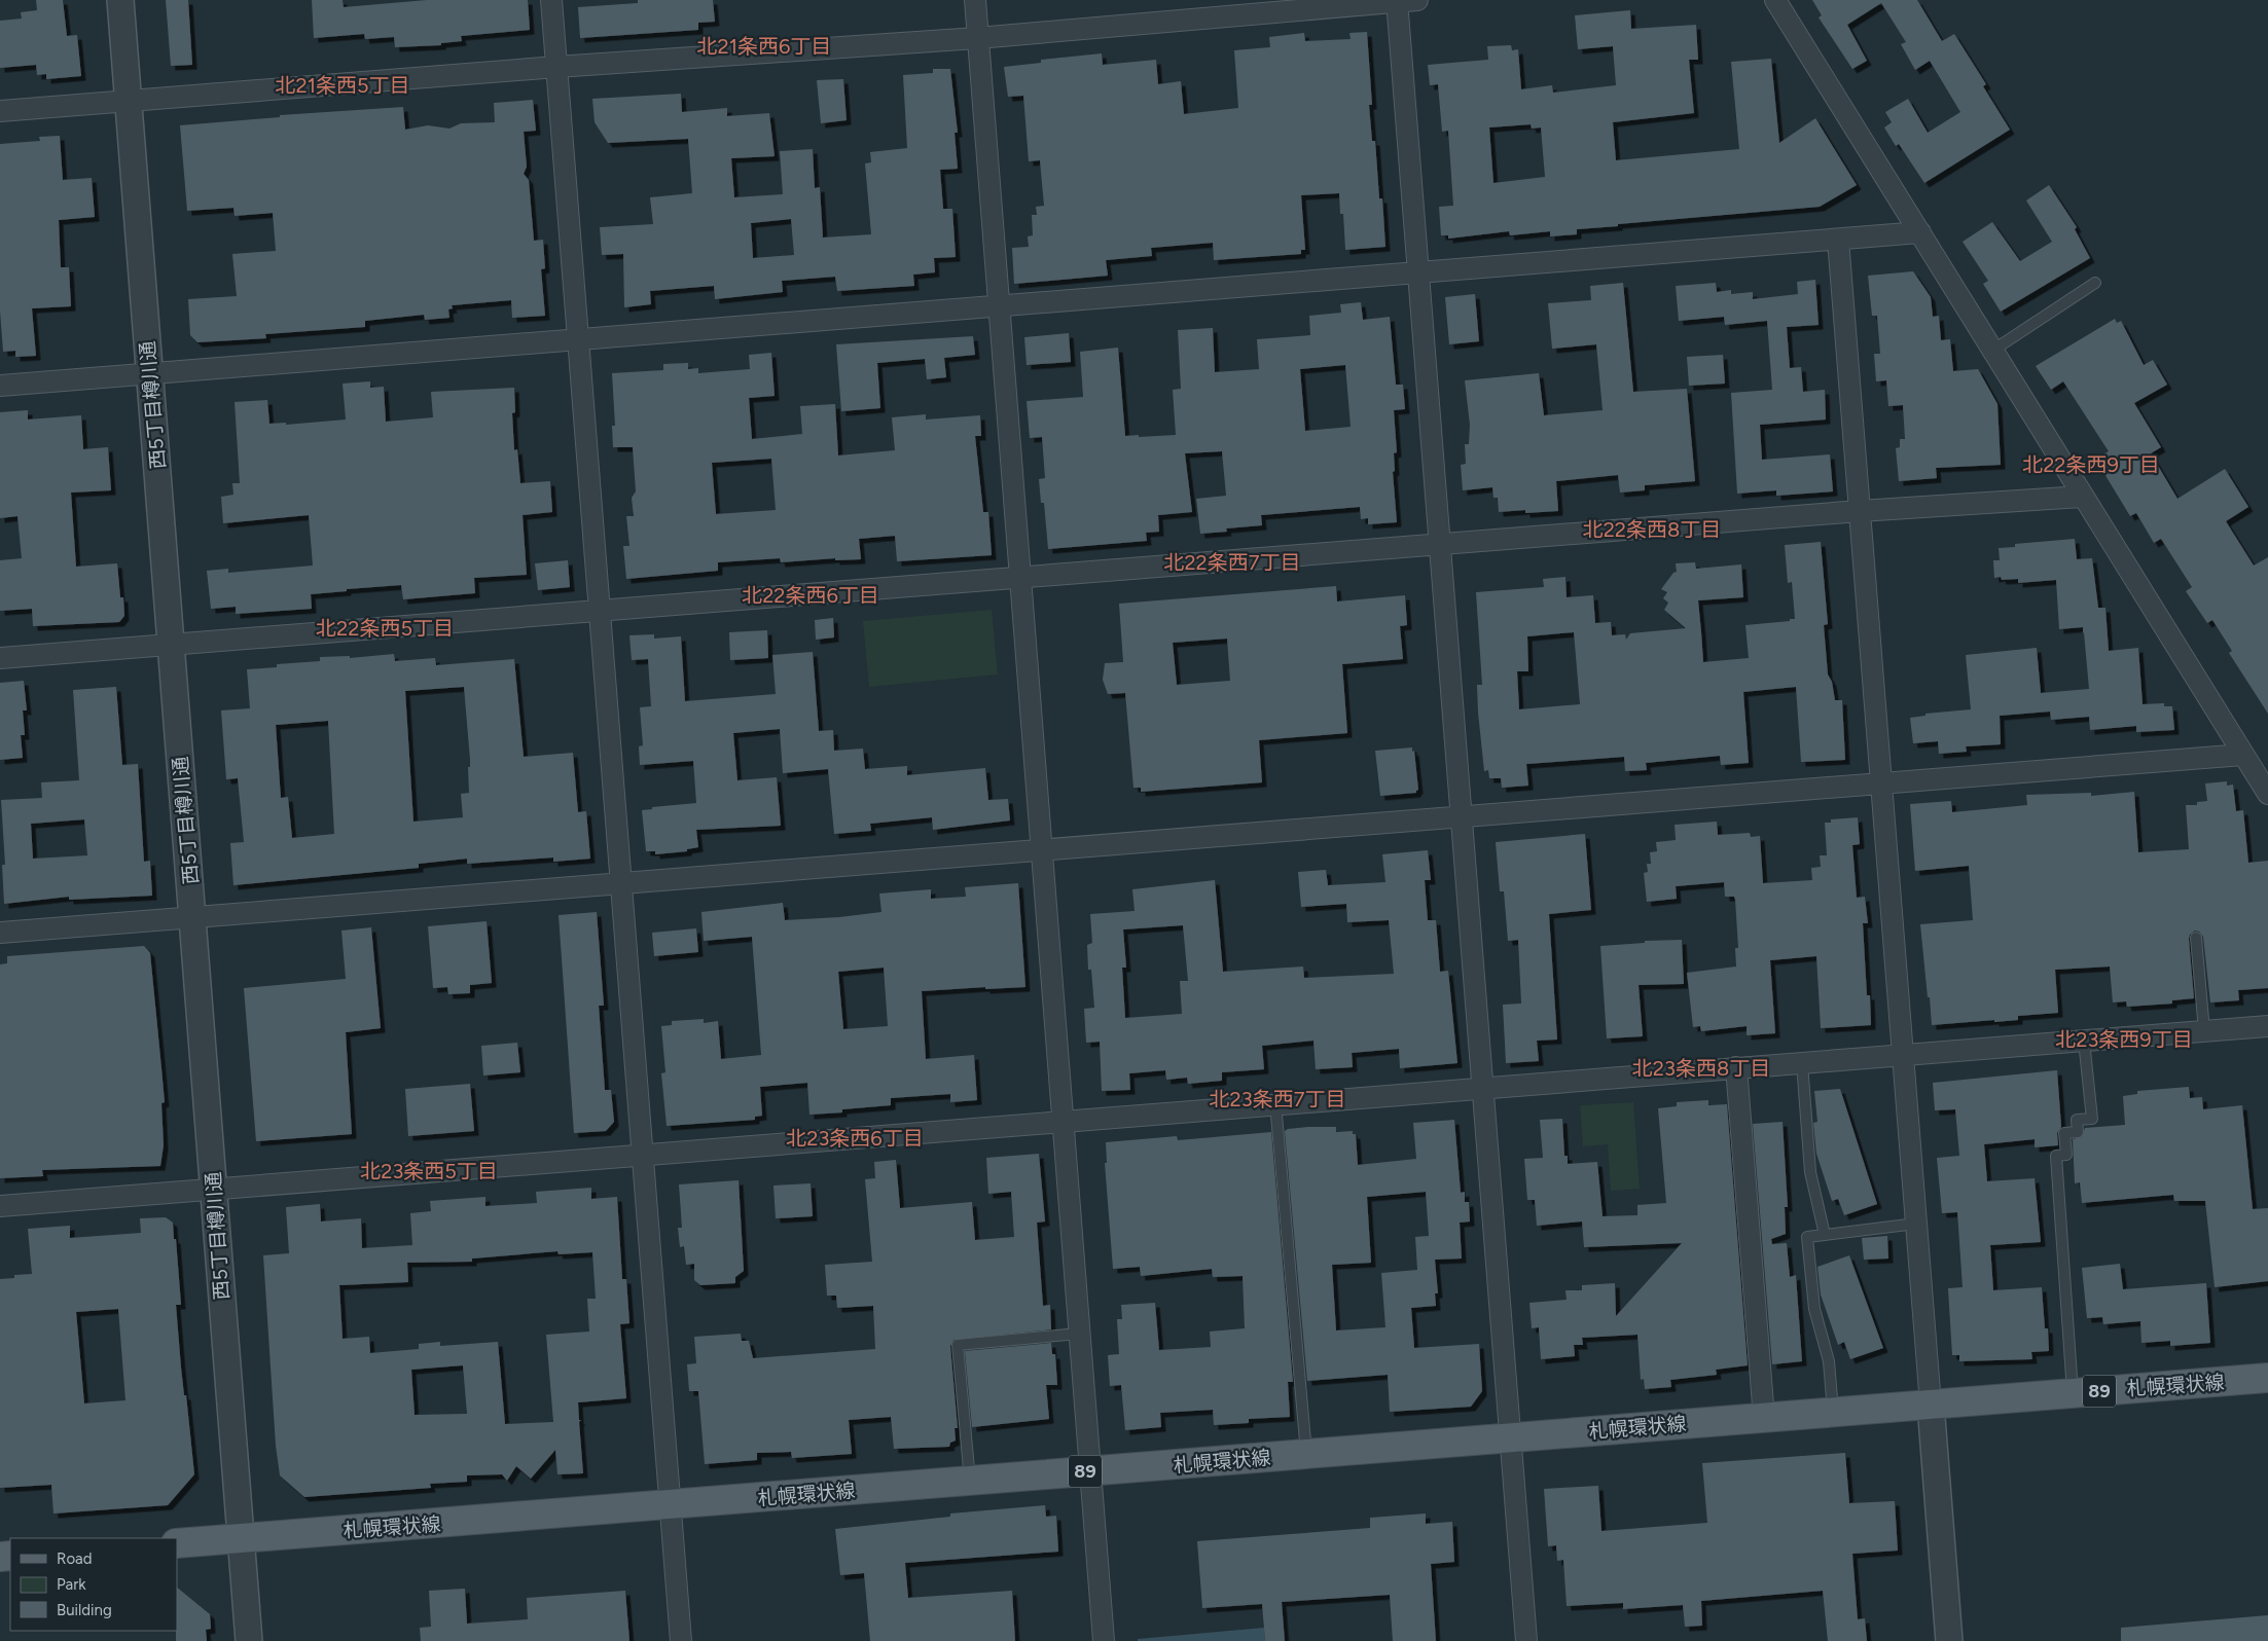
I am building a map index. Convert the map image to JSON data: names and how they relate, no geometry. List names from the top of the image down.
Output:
{
  "streets": {
    "main road": ["札幌環状線", "89"],
    "street": ["西5丁目樽川通"]
  },
  "crossings": [
    ["西5丁目樽川通", "札幌環状線"]
  ],
  "districts": [
    "北21条西6丁目",
    "北21条西5丁目",
    "北22条西9丁目",
    "北22条西8丁目",
    "北22条西7丁目",
    "北22条西6丁目",
    "北22条西5丁目",
    "北23条西9丁目",
    "北23条西8丁目",
    "北23条西7丁目",
    "北23条西6丁目",
    "北23条西5丁目"
  ],
  "legend": ["Road", "Park", "Building"]
}
